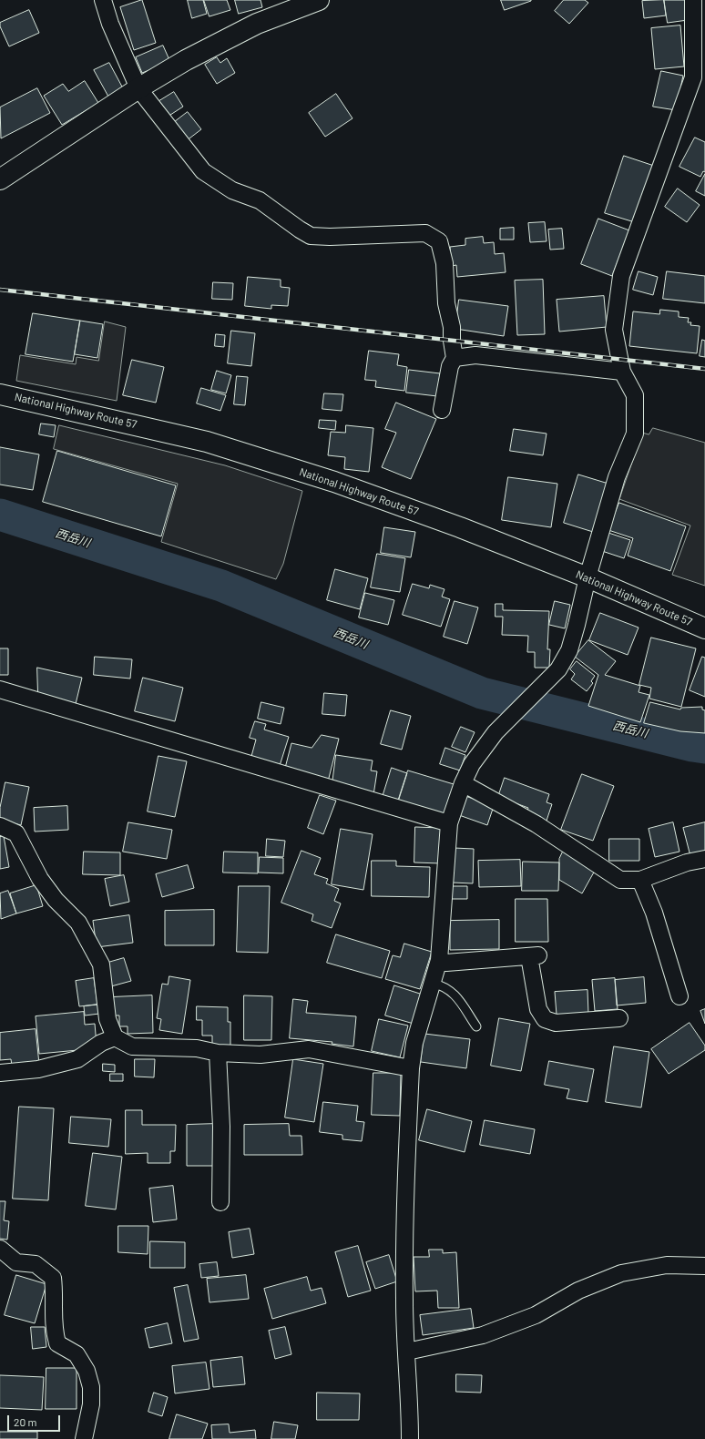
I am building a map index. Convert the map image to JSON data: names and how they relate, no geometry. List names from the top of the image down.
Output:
{
  "streets": {
    "main road": ["National Highway Route 57"]
  },
  "water": ["西岳川"],
  "scale_bar": "20 m"
}
